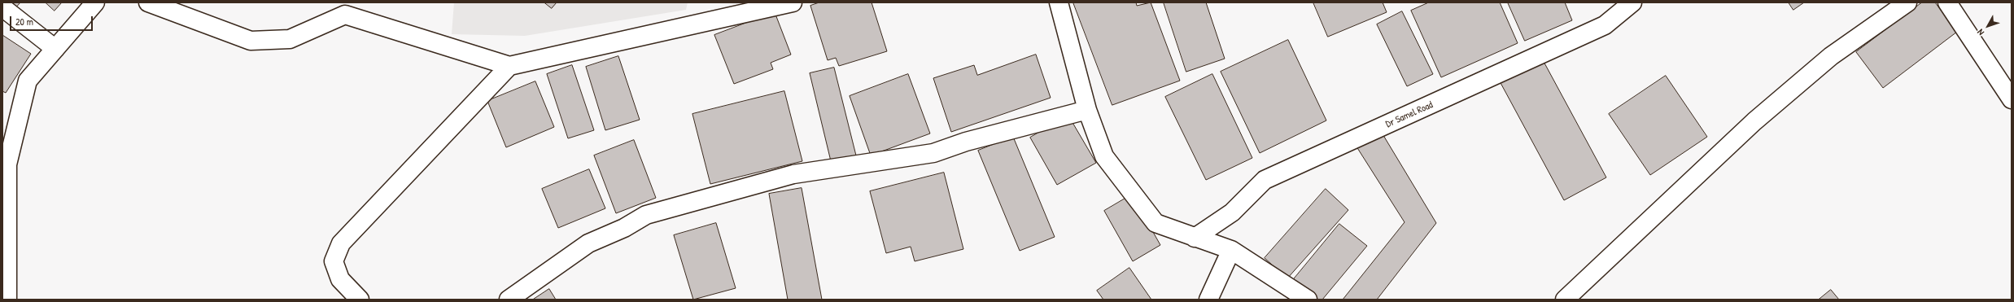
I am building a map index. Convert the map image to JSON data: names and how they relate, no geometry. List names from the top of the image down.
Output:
{
  "streets": {
    "street": ["Dr Samel Road"]
  },
  "scale_bar": "20 m",
  "north": "bottom left"
}
